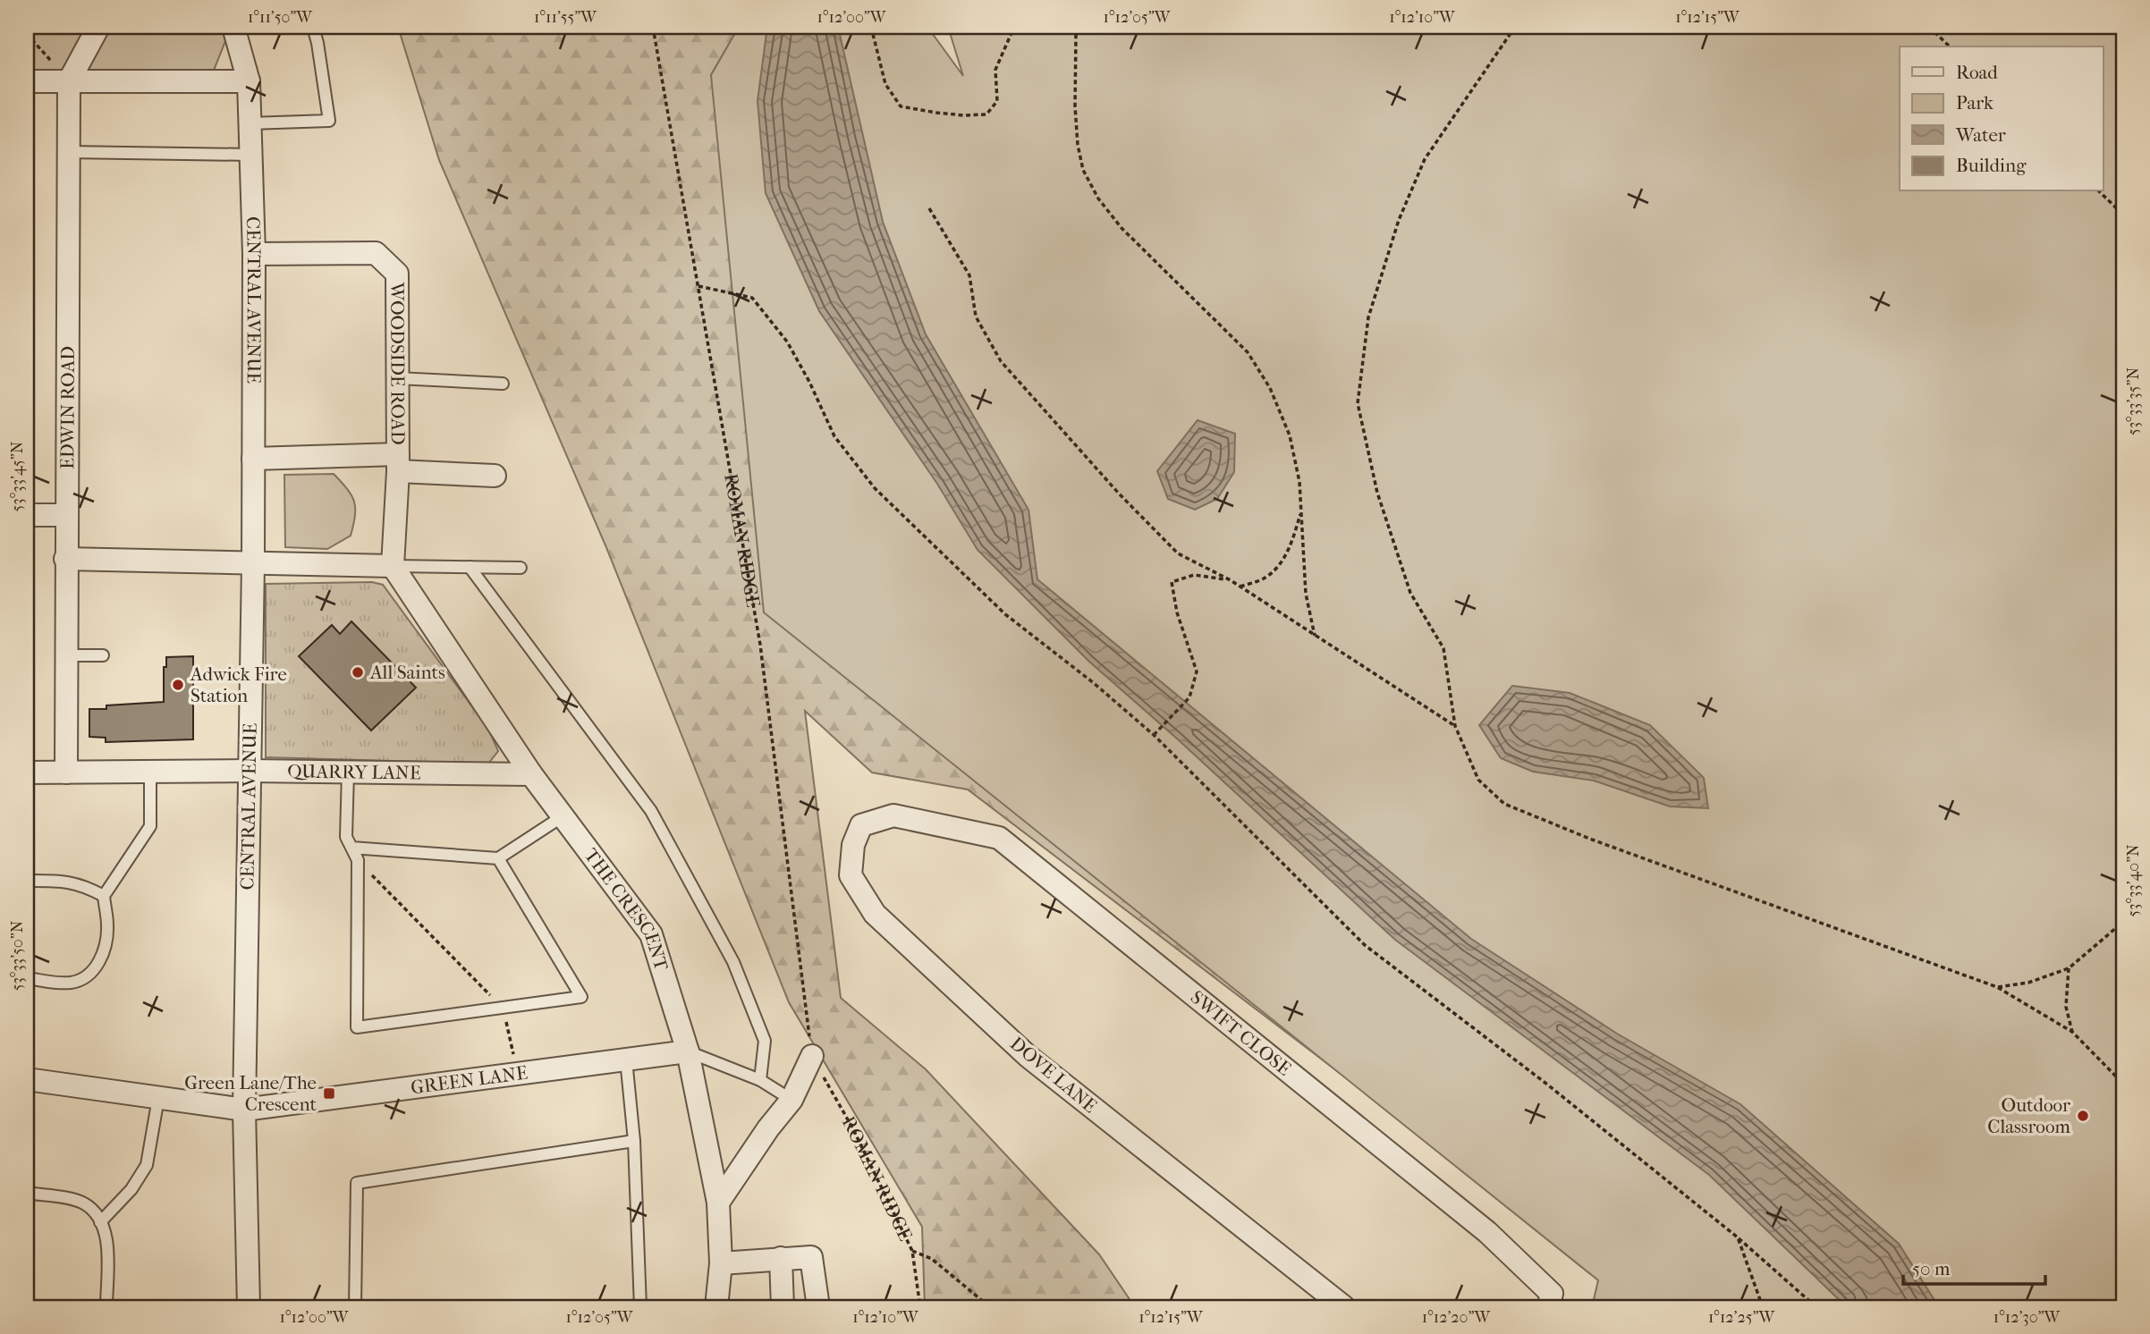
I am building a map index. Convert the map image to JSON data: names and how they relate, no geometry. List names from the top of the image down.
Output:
{
  "streets": {
    "street": [
      "CENTRAL AVENUE",
      "WOODSIDE ROAD",
      "EDWIN ROAD",
      "QUARRY LANE",
      "THE CRESCENT",
      "SWIFT CLOSE",
      "DOVE LANE",
      "GREEN LANE"
    ],
    "path": ["ROMAN RIDGE"]
  },
  "crossings": [
    ["CENTRAL AVENUE", "WOODSIDE ROAD"],
    ["CENTRAL AVENUE", "QUARRY LANE"],
    ["CENTRAL AVENUE", "GREEN LANE"],
    ["WOODSIDE ROAD", "THE CRESCENT"],
    ["EDWIN ROAD", "QUARRY LANE"],
    ["QUARRY LANE", "THE CRESCENT"],
    ["THE CRESCENT", "GREEN LANE"],
    ["SWIFT CLOSE", "DOVE LANE"]
  ],
  "places": {
    "other": ["All Saints", "Adwick Fire Station", "Outdoor Classroom"],
    "transit": ["Green Lane/The Crescent"]
  },
  "legend": [
    "Road",
    "Park",
    "Water",
    "Building"
  ],
  "scale_bar": "50 m",
  "coordinates": [
    "1°11'50\"W",
    "1°11'55\"W",
    "1°12'00\"W",
    "1°12'05\"W",
    "1°12'10\"W",
    "1°12'15\"W",
    "53°33'35\"N",
    "53°33'45\"N",
    "53°33'40\"N",
    "53°33'50\"N",
    "1°12'20\"W",
    "1°12'25\"W",
    "1°12'30\"W"
  ]
}
